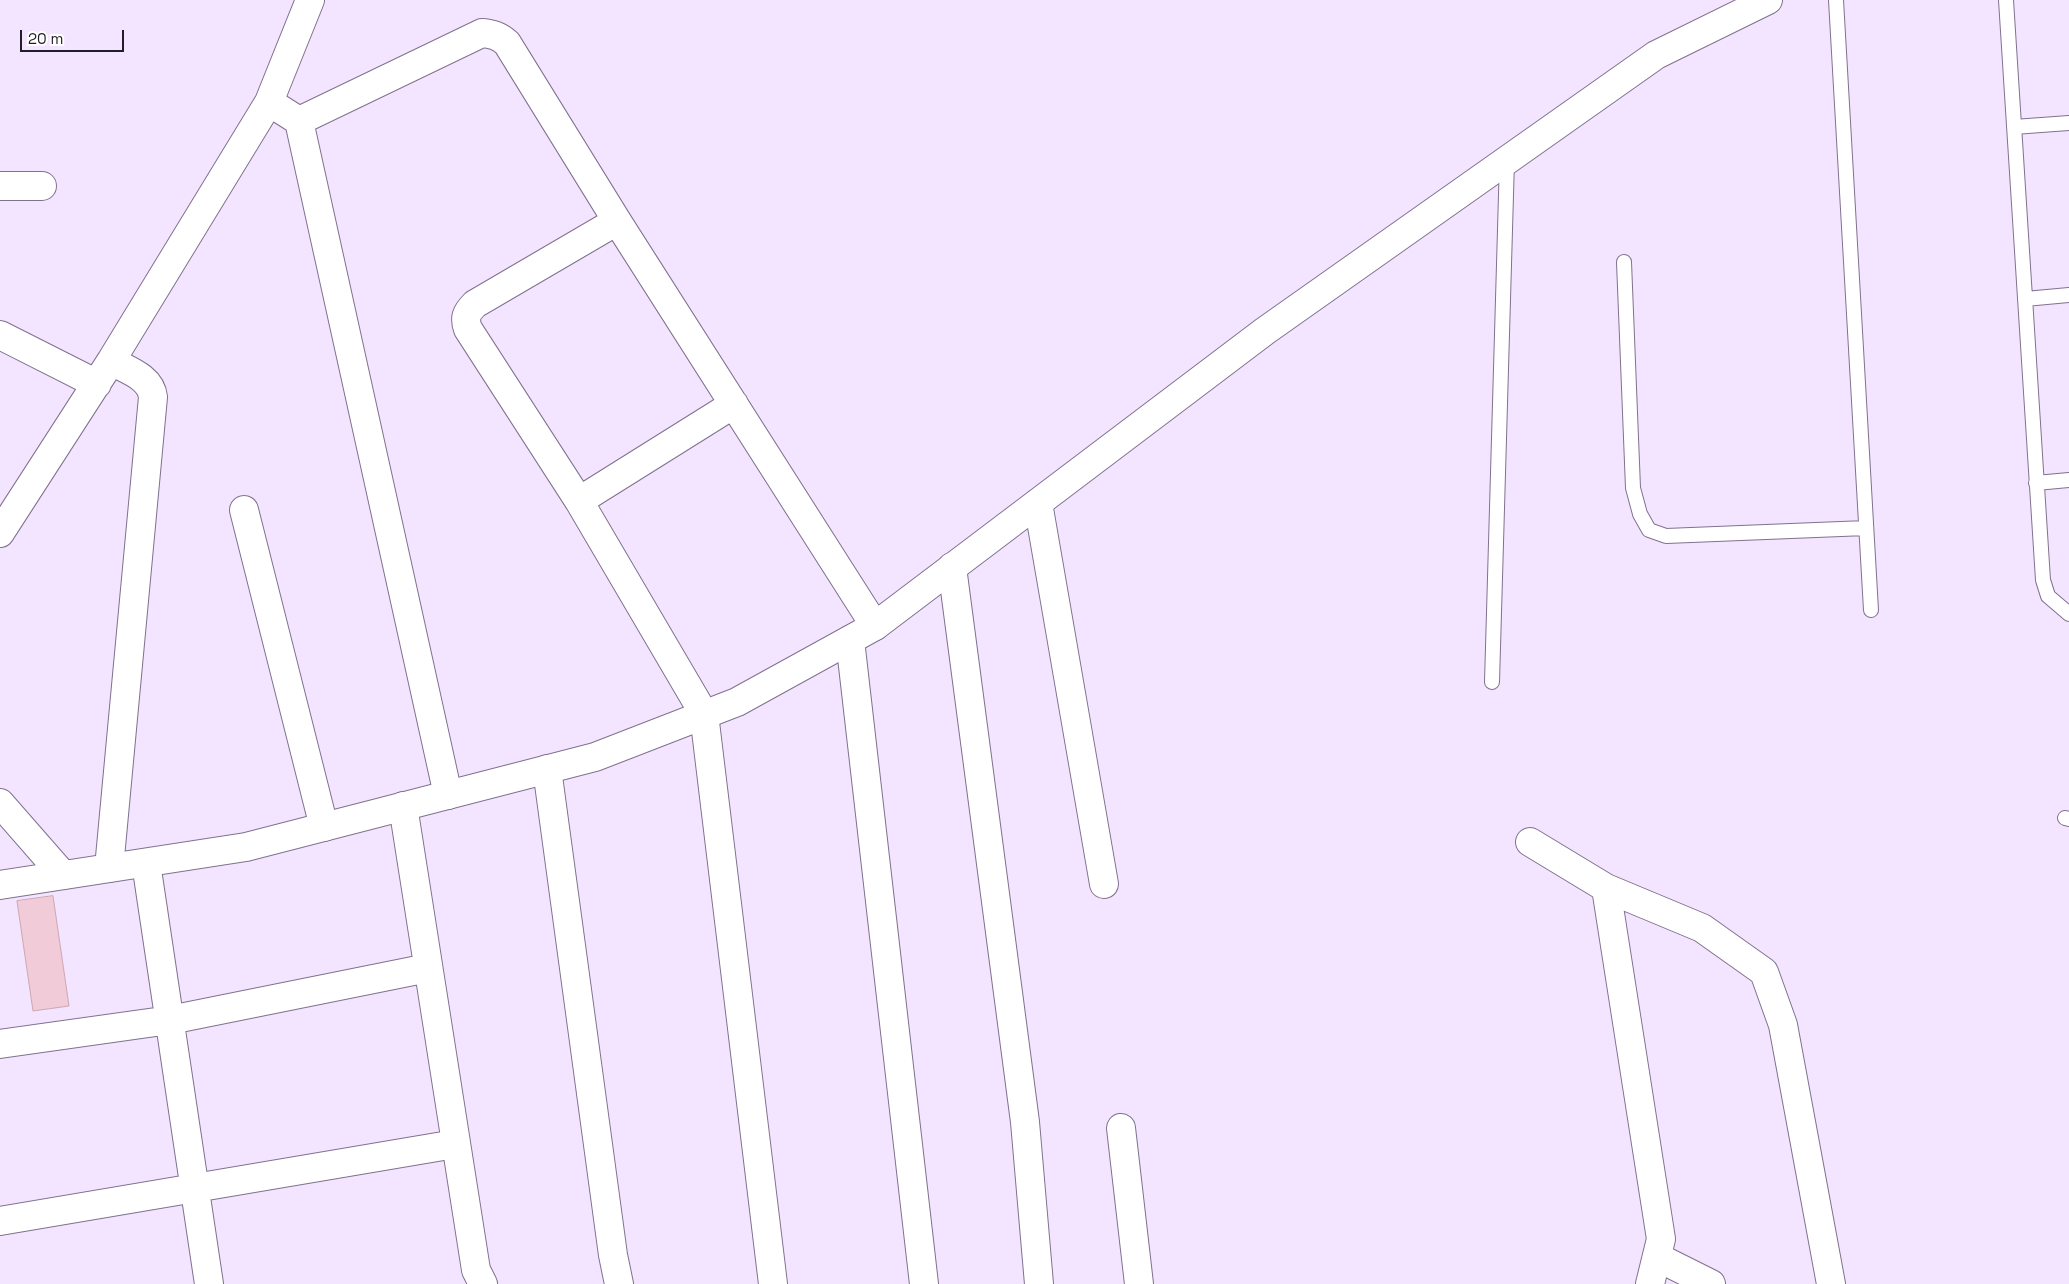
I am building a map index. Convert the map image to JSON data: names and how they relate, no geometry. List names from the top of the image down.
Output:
{
  "scale_bar": "20 m"
}
